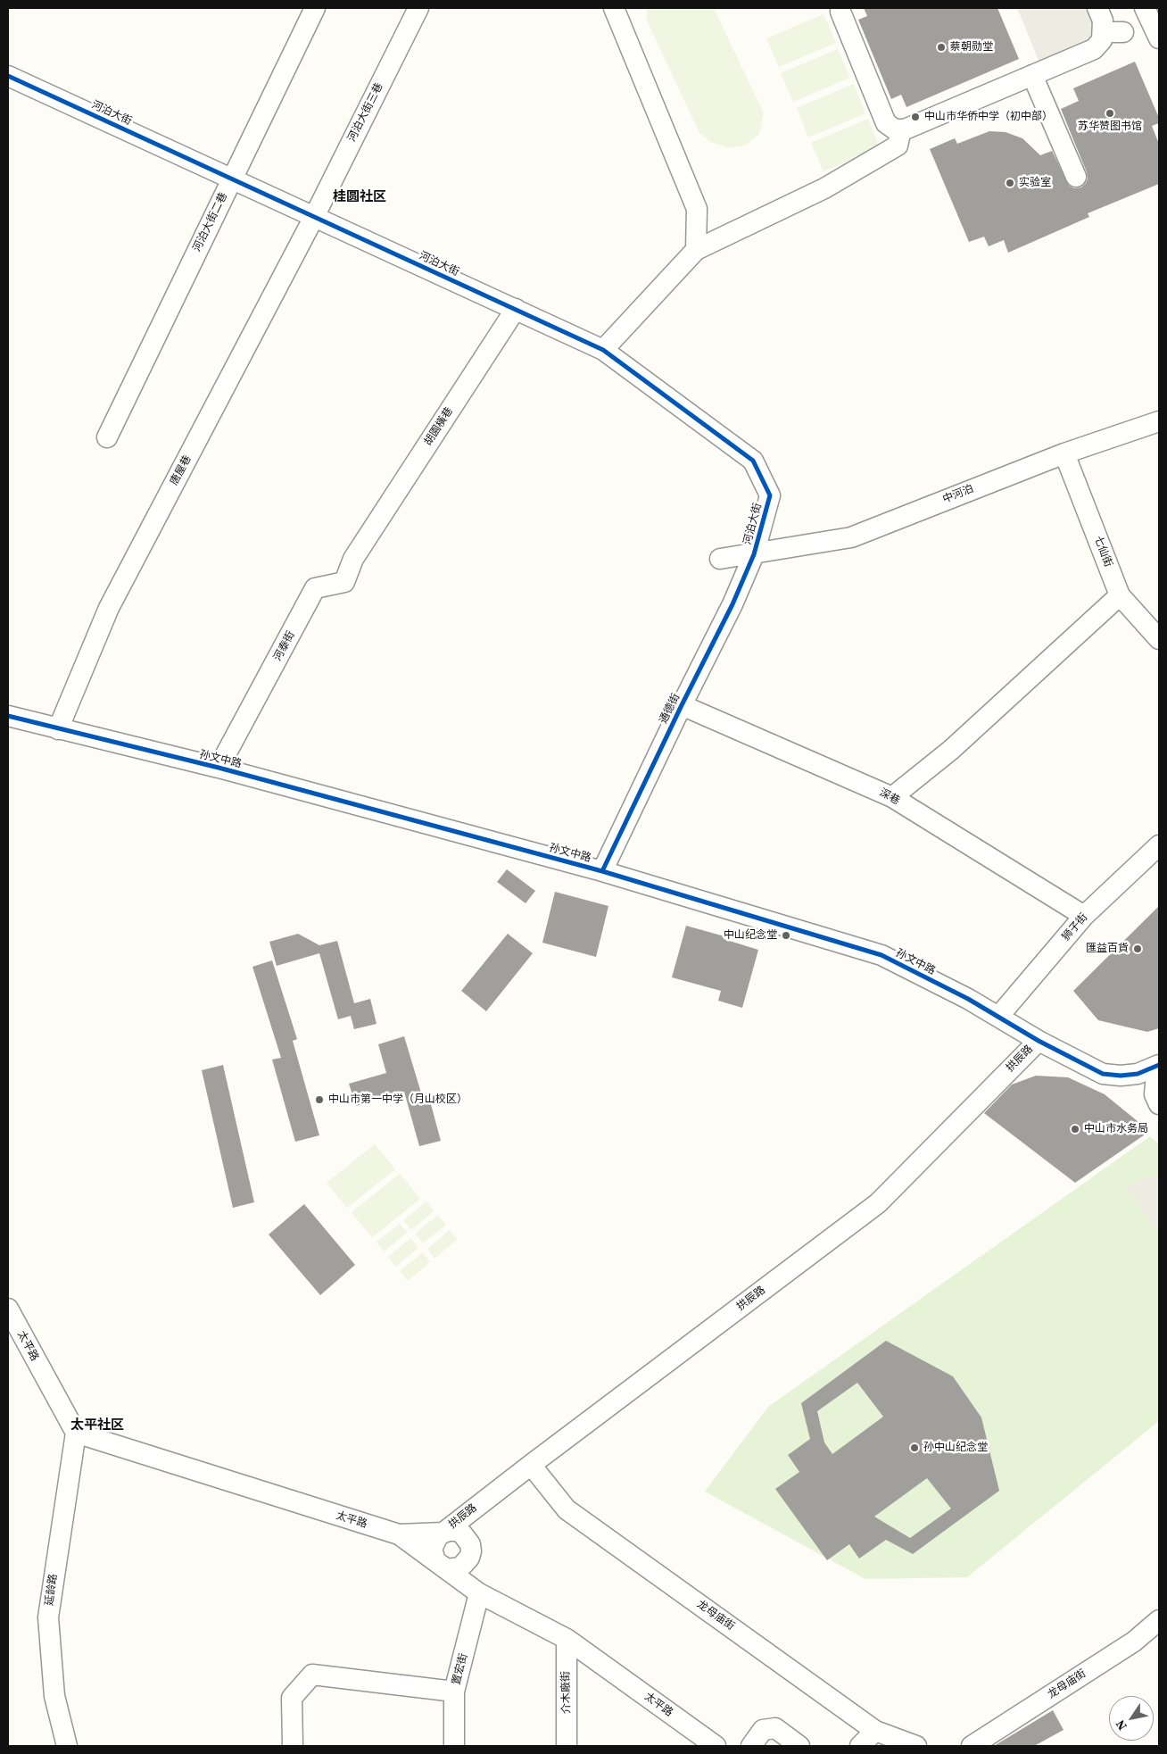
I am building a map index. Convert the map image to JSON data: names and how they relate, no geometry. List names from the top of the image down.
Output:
{
  "streets": {
    "street": [
      "河泊大街三巷",
      "河泊大街",
      "河泊大街二巷",
      "胡園橫巷",
      "唐屋巷",
      "中河泊",
      "七仙街",
      "河泰街",
      "通德街",
      "孙文中路",
      "深巷",
      "狮子街",
      "拱辰路",
      "太平路",
      "延龄路",
      "龙母庙街",
      "置宏街",
      "介木廠街"
    ]
  },
  "crossings": [
    ["河泊大街三巷", "河泊大街"],
    ["河泊大街三巷", "唐屋巷"],
    ["河泊大街", "河泊大街二巷"],
    ["河泊大街", "胡園橫巷"],
    ["河泊大街", "唐屋巷"],
    ["河泊大街", "中河泊"],
    ["河泊大街", "通德街"],
    ["胡園橫巷", "河泰街"],
    ["唐屋巷", "孙文中路"],
    ["中河泊", "七仙街"],
    ["中河泊", "通德街"],
    ["河泰街", "孙文中路"],
    ["通德街", "孙文中路"],
    ["通德街", "深巷"],
    ["孙文中路", "狮子街"],
    ["孙文中路", "拱辰路"],
    ["深巷", "狮子街"],
    ["拱辰路", "太平路"],
    ["拱辰路", "龙母庙街"],
    ["太平路", "延龄路"],
    ["太平路", "置宏街"],
    ["太平路", "介木廠街"]
  ],
  "districts": ["桂圆社区", "太平社区"],
  "places": [
    "蔡朝勋堂",
    "苏华赞图书馆",
    "中山市华侨中学（初中部）",
    "实验室",
    "中山纪念堂",
    "匯益百貨",
    "中山市第一中学（月山校区）",
    "中山市水务局",
    "孙中山纪念堂"
  ],
  "north": "bottom left"
}
